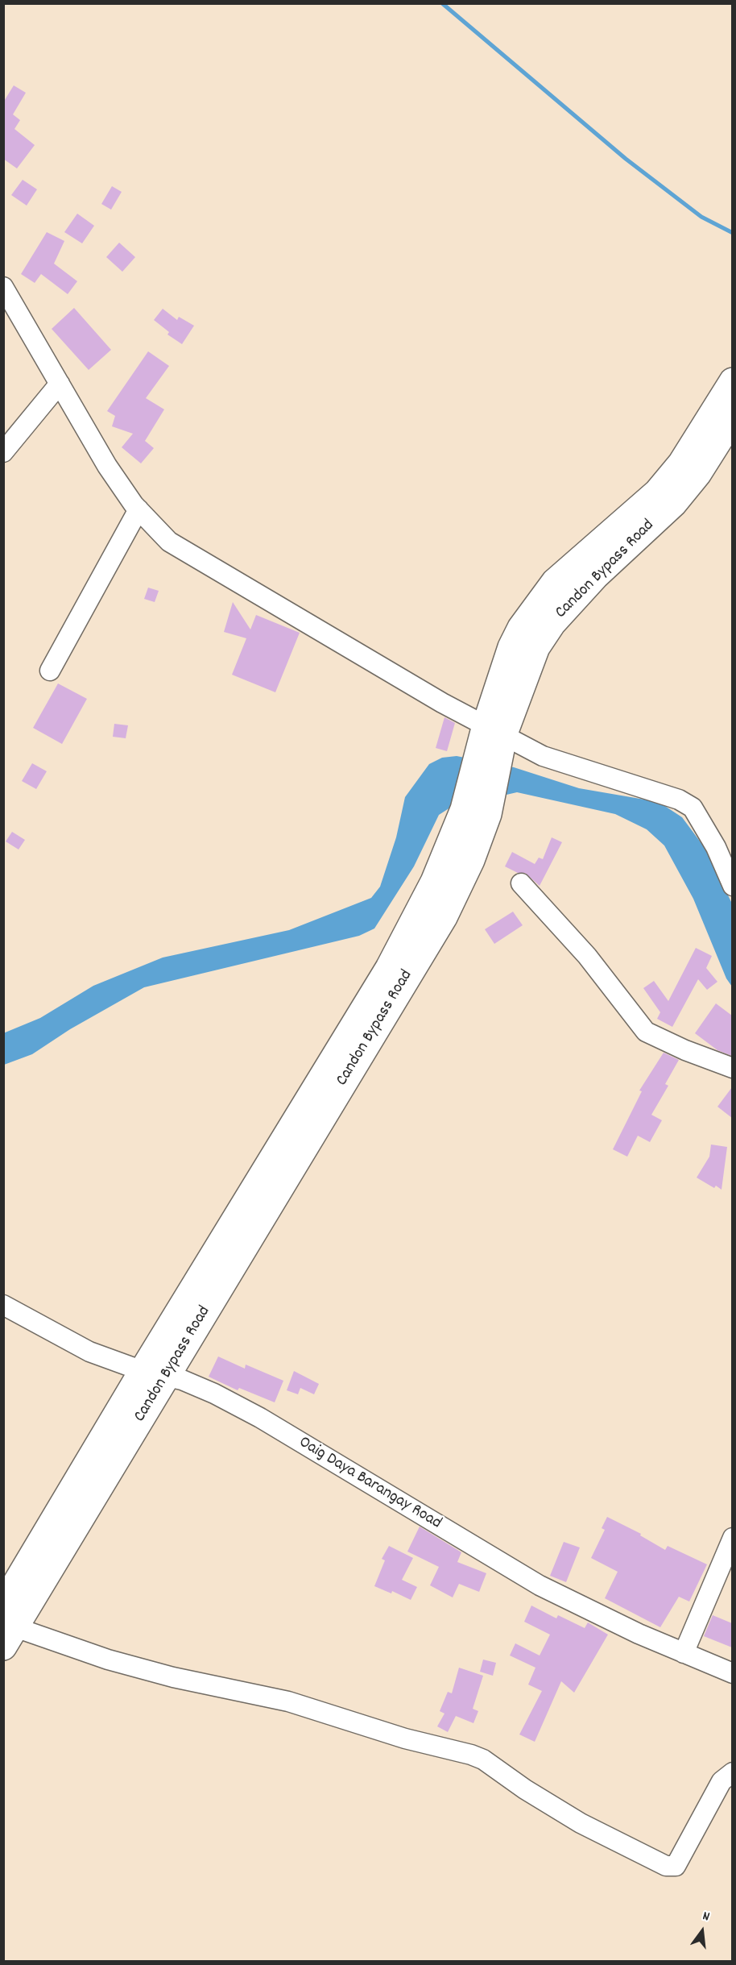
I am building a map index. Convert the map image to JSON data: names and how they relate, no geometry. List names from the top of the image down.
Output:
{
  "streets": {
    "highway": ["Candon Bypass Road"],
    "street": ["Oaig Daya Barangay Road"]
  },
  "crossings": [
    ["Candon Bypass Road", "Oaig Daya Barangay Road"]
  ],
  "north": "top"
}
